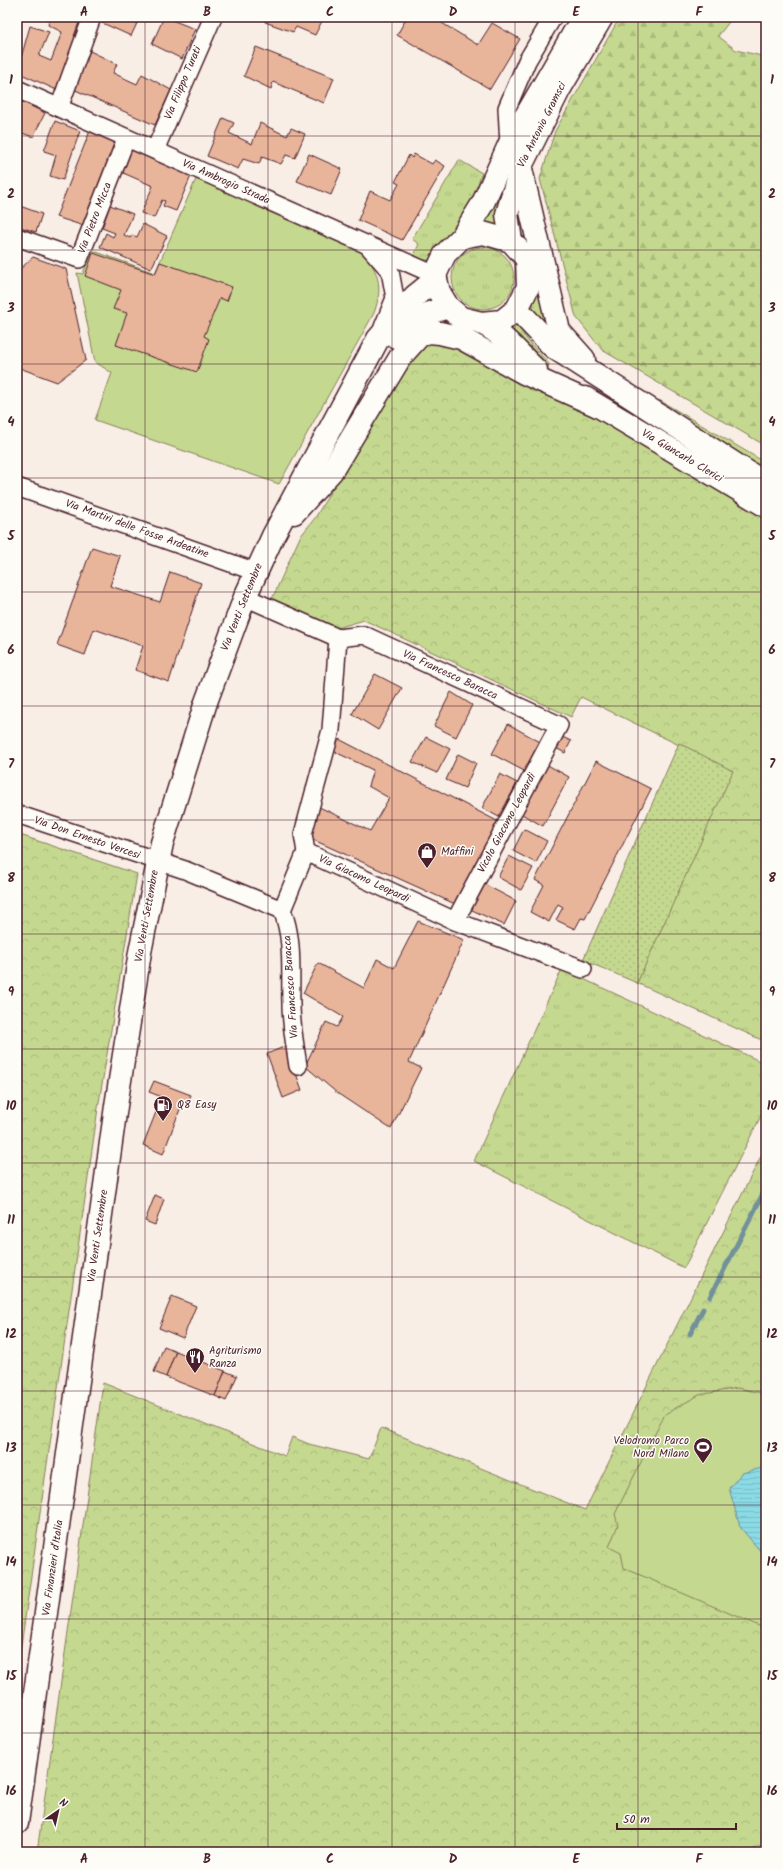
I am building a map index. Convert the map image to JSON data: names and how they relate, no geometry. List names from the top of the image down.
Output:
{
  "streets": {
    "street": [
      "Via Filippo Turati",
      "Via Antonio Gramsci",
      "Via Ambrogio Strada",
      "Via Pietro Micca",
      "Via Giancarlo Clerici",
      "Via Martiri delle Fosse Ardeatine",
      "Via Venti Settembre",
      "Via Francesco Baracca",
      "Vicolo Giacomo Leopardi",
      "Via Don Ernesto Vercesi",
      "Via Giacomo Leopardi",
      "Via Finanzieri d'Italia"
    ]
  },
  "crossings": [
    ["Via Filippo Turati", "Via Ambrogio Strada"],
    ["Via Antonio Gramsci", "Via Ambrogio Strada"],
    ["Via Antonio Gramsci", "Via Giancarlo Clerici"],
    ["Via Antonio Gramsci", "Via Venti Settembre"],
    ["Via Ambrogio Strada", "Via Pietro Micca"],
    ["Via Ambrogio Strada", "Via Giancarlo Clerici"],
    ["Via Ambrogio Strada", "Via Venti Settembre"],
    ["Via Giancarlo Clerici", "Via Venti Settembre"],
    ["Via Martiri delle Fosse Ardeatine", "Via Venti Settembre"],
    ["Via Venti Settembre", "Via Don Ernesto Vercesi"],
    ["Via Venti Settembre", "Via Finanzieri d'Italia"],
    ["Via Francesco Baracca", "Vicolo Giacomo Leopardi"],
    ["Via Francesco Baracca", "Via Giacomo Leopardi"],
    ["Vicolo Giacomo Leopardi", "Via Giacomo Leopardi"]
  ],
  "places": {
    "shop": ["Maffini"],
    "fuel station": ["Q8 Easy"],
    "restaurant": ["Agriturismo Ranza"],
    "sports": ["Velodromo Parco Nord Milano"]
  },
  "scale_bar": "50 m",
  "north": "top right",
  "grid": {
    "columns": [
      "A",
      "B",
      "C",
      "D",
      "E",
      "F"
    ],
    "rows": [
      "1",
      "2",
      "3",
      "4",
      "5",
      "6",
      "7",
      "8",
      "9",
      "10",
      "11",
      "12",
      "13",
      "14",
      "15",
      "16"
    ]
  }
}
